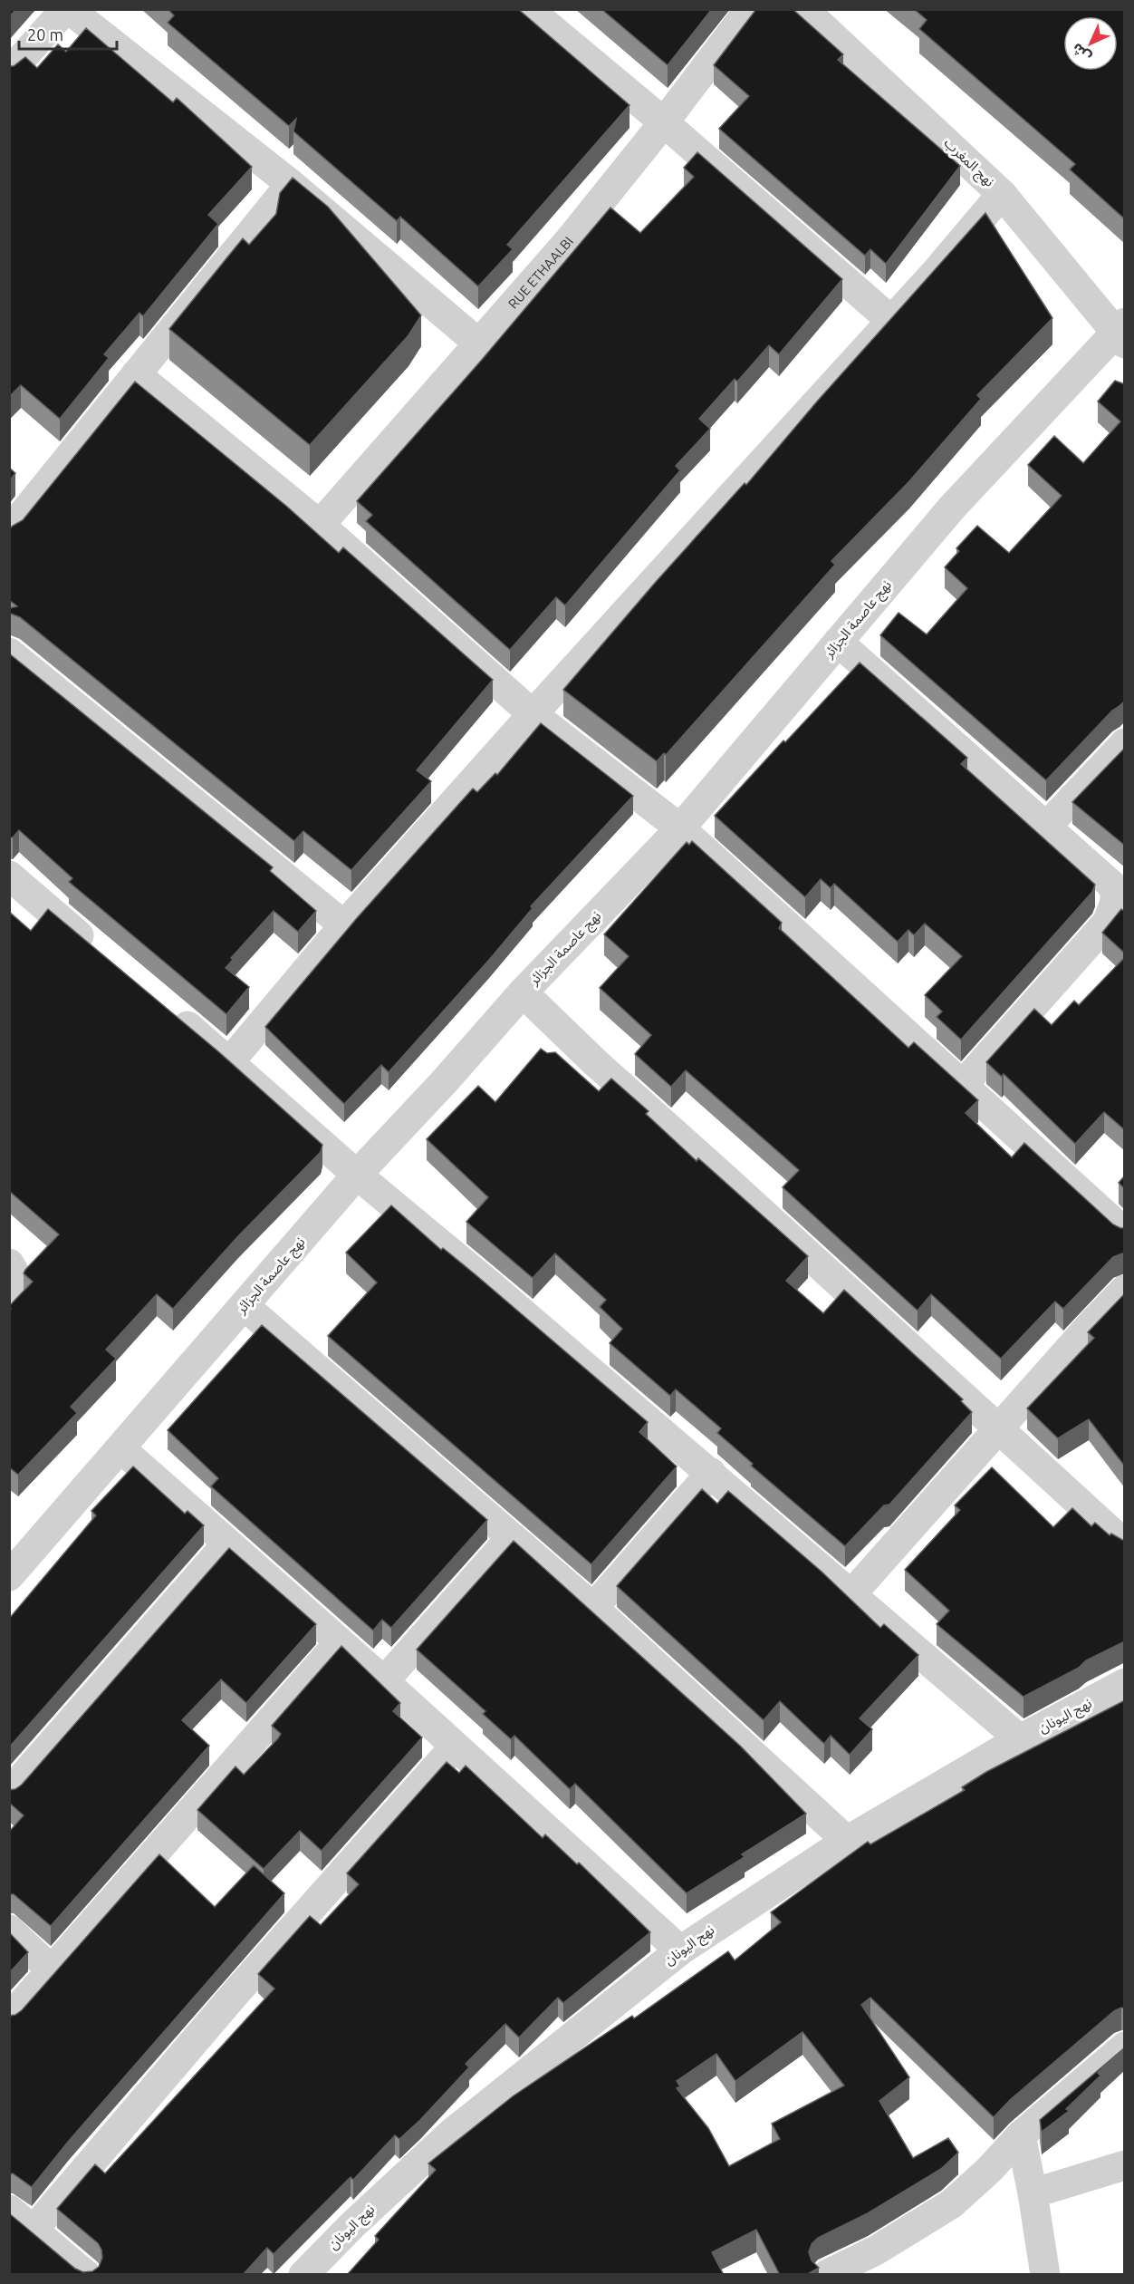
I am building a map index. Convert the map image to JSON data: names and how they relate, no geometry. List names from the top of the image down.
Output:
{
  "streets": {
    "street": [
      "نهج المغرب",
      "RUE ETHAALBI",
      "نهج عاصمة الجزائر",
      "نهج اليونان"
    ]
  },
  "crossings": [
    ["نهج المغرب", "نهج عاصمة الجزائر"]
  ],
  "scale_bar": "20 m",
  "north": "bottom left"
}
